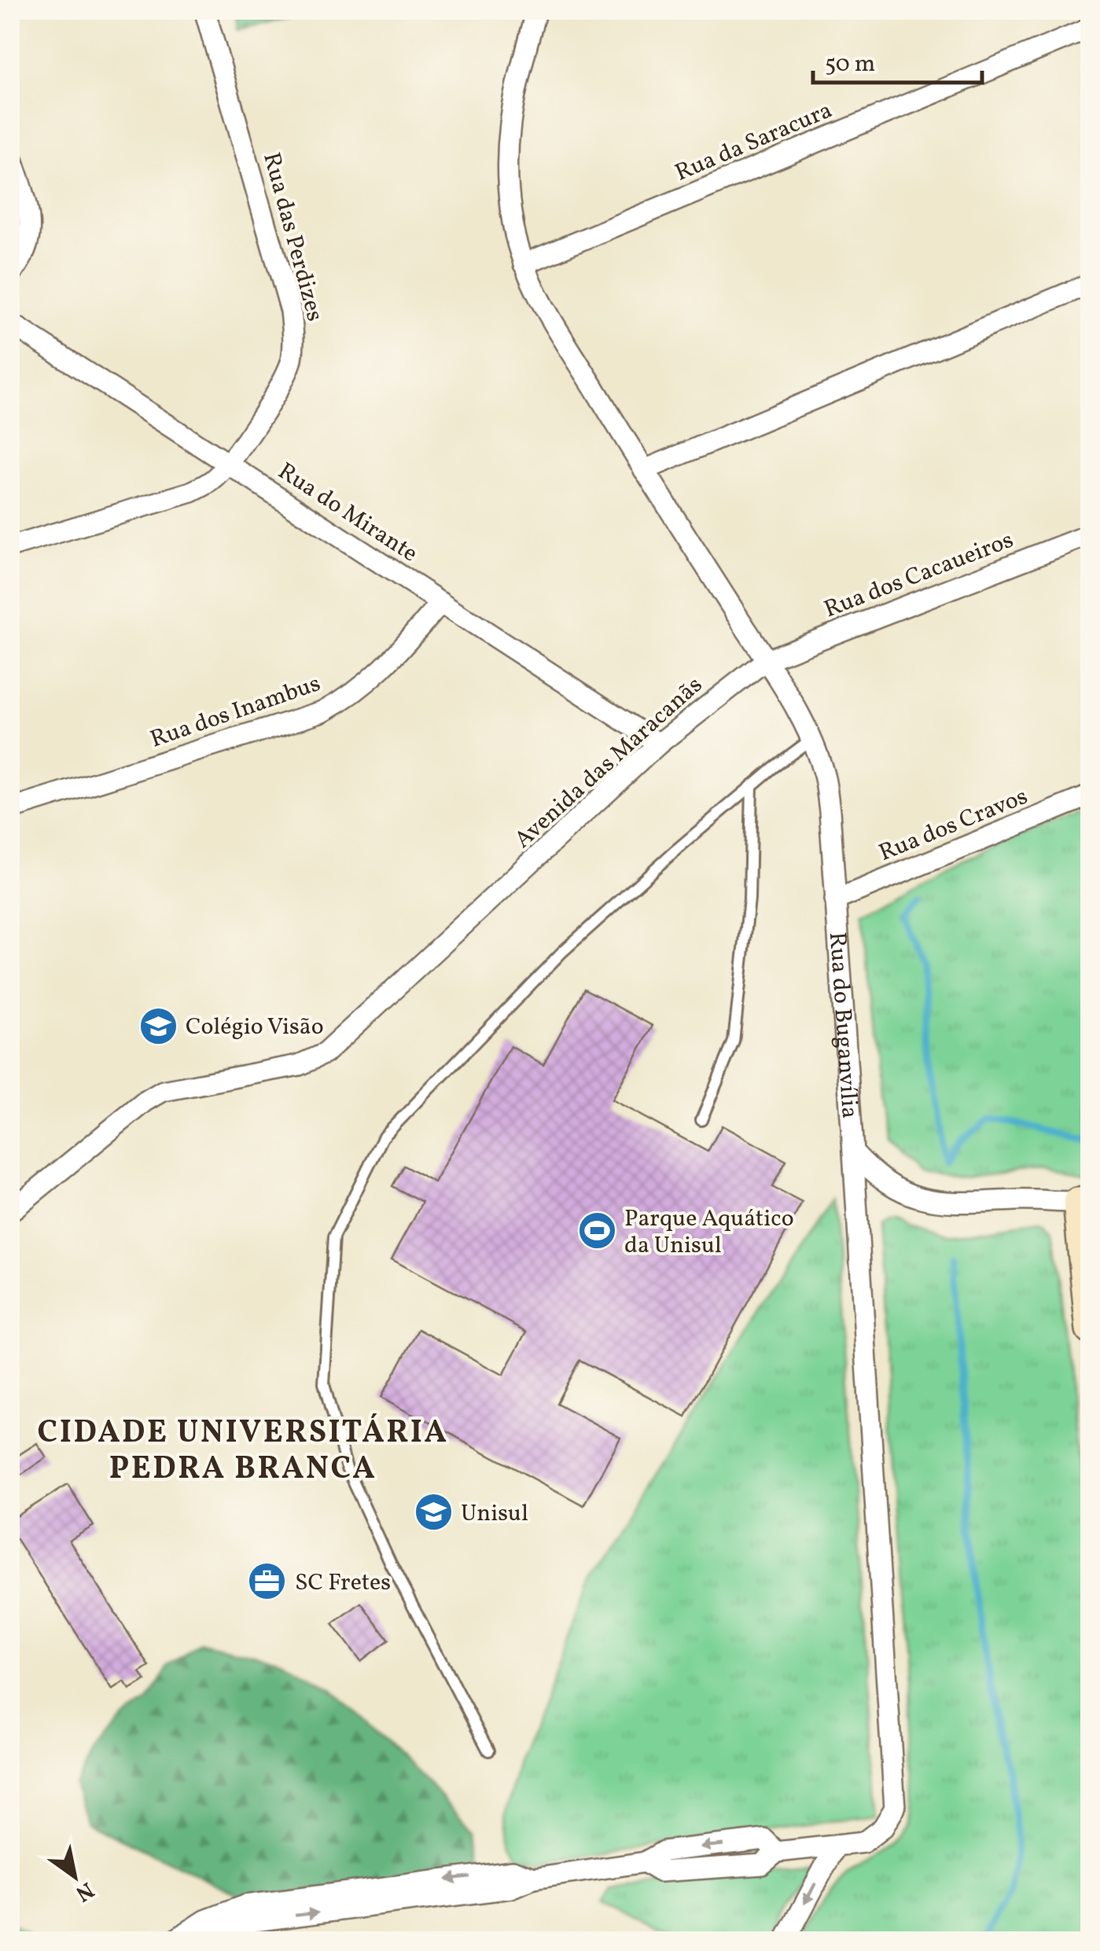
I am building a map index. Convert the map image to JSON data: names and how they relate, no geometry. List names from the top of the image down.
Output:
{
  "streets": {
    "street": [
      "Rua da Saracura",
      "Rua das Perdizes",
      "Rua do Mirante",
      "Rua dos Cacaueiros",
      "Rua dos Inambus",
      "Avenida das Maracanãs",
      "Rua dos Cravos",
      "Rua do Buganvília"
    ]
  },
  "crossings": [
    ["Rua das Perdizes", "Rua do Mirante"],
    ["Rua do Mirante", "Rua dos Inambus"],
    ["Rua do Mirante", "Avenida das Maracanãs"],
    ["Rua dos Cacaueiros", "Avenida das Maracanãs"],
    ["Rua dos Cacaueiros", "Rua do Buganvília"],
    ["Avenida das Maracanãs", "Rua do Buganvília"],
    ["Rua dos Cravos", "Rua do Buganvília"]
  ],
  "districts": ["CIDADE UNIVERSITÁRIA PEDRA BRANCA"],
  "places": {
    "school or university": ["Colégio Visão", "Unisul"],
    "sports": ["Parque Aquático da Unisul"],
    "office": ["SC Fretes"]
  },
  "scale_bar": "50 m",
  "north": "bottom right"
}
